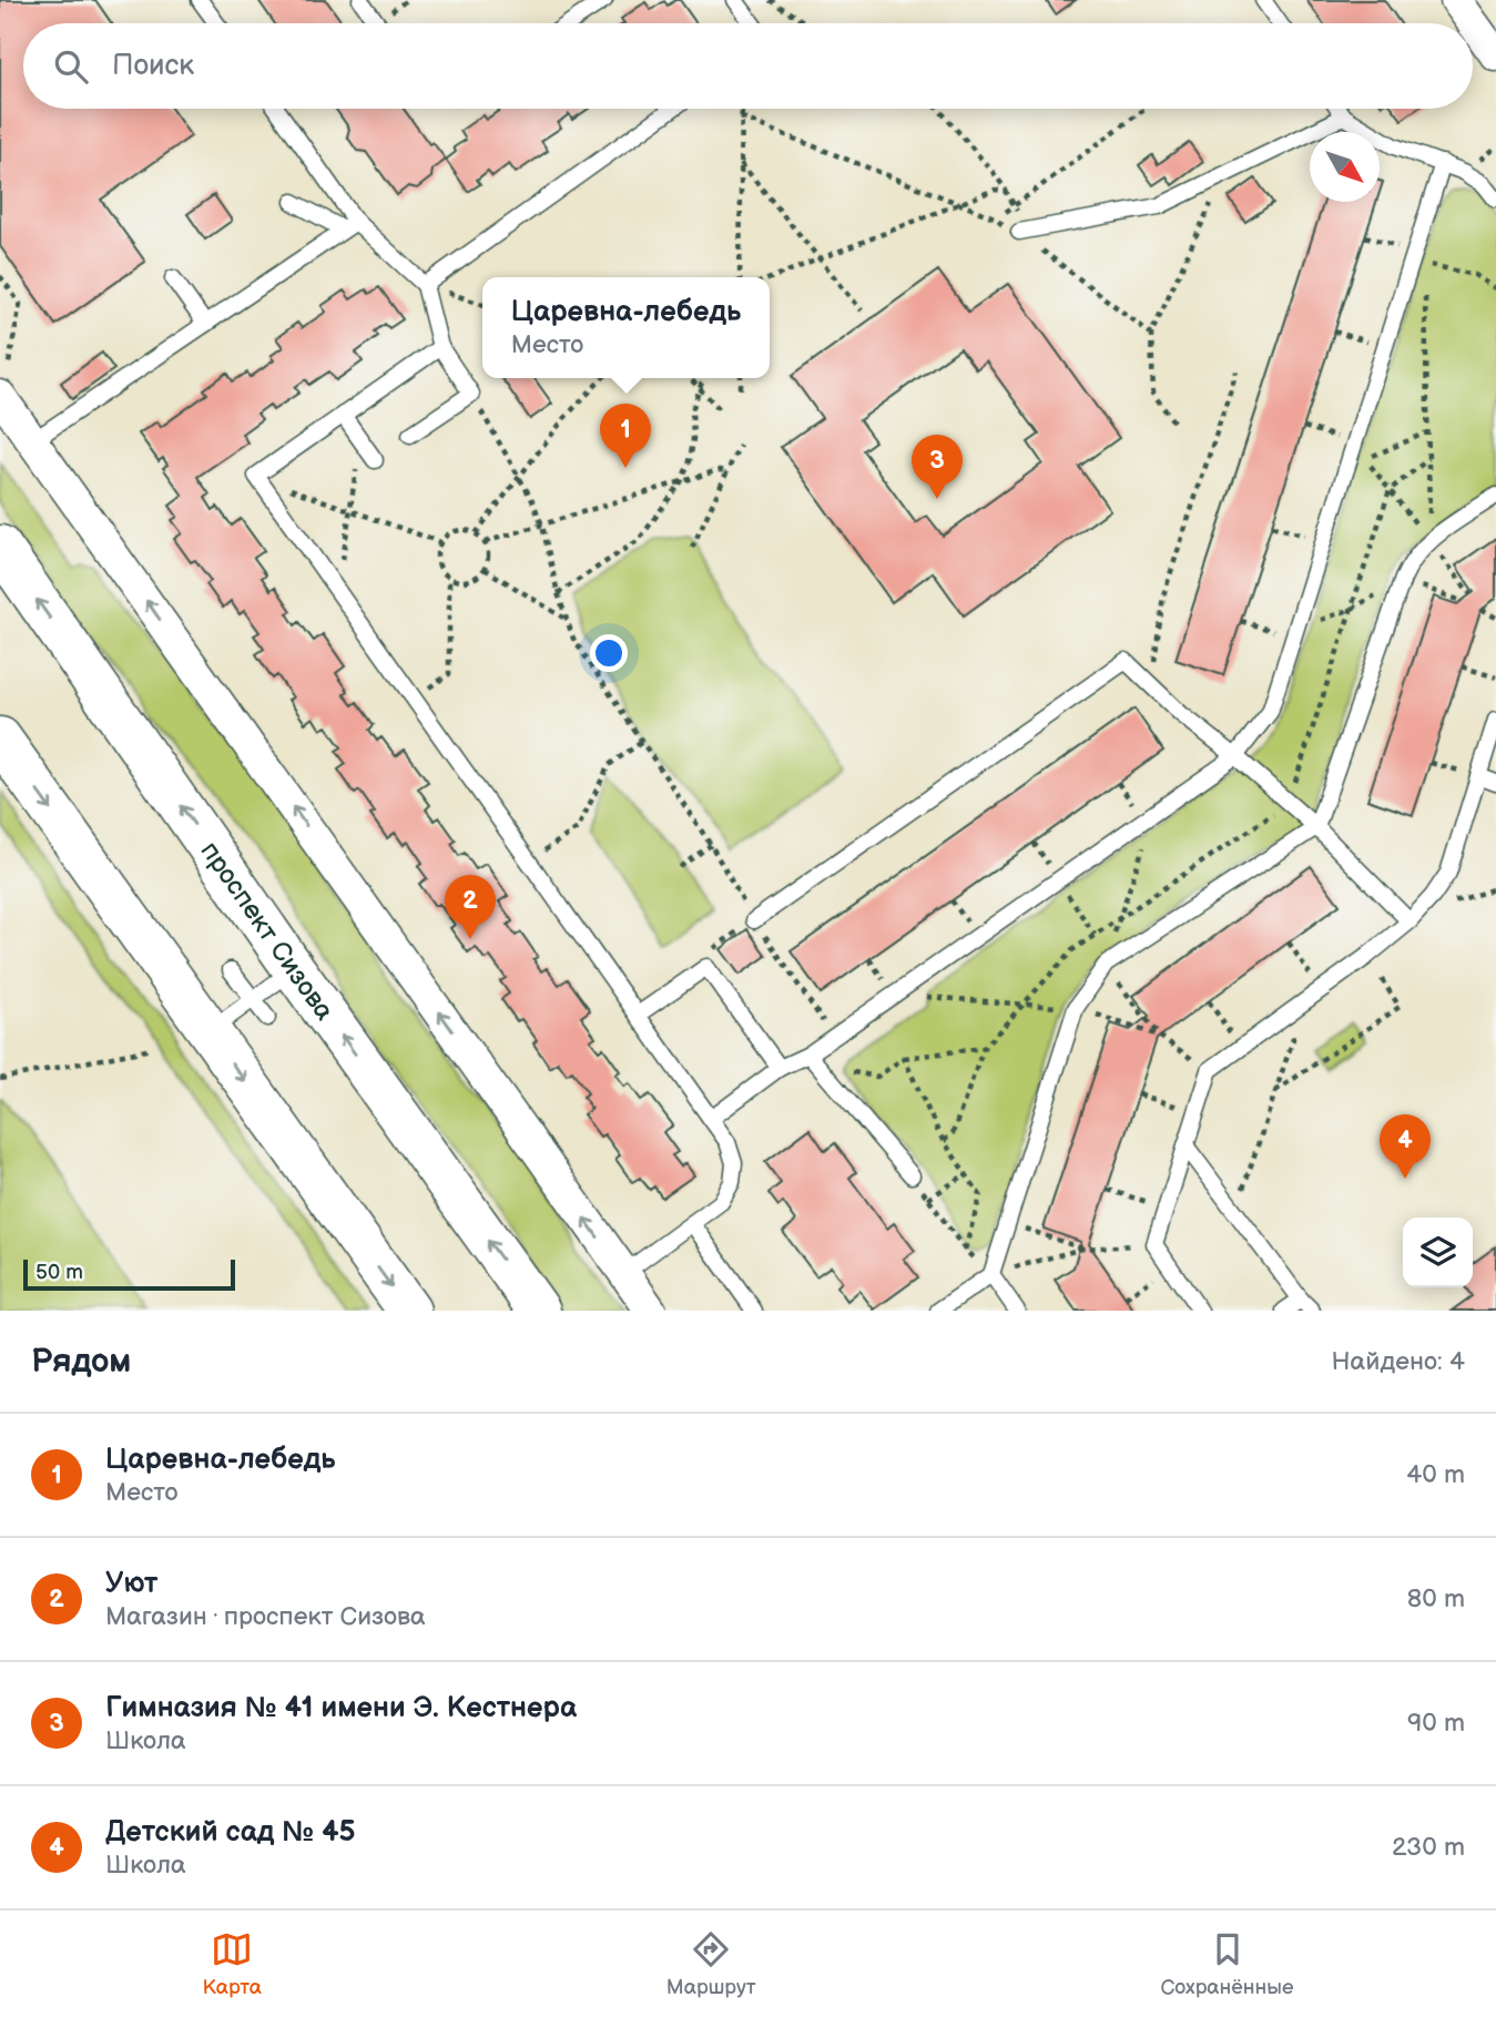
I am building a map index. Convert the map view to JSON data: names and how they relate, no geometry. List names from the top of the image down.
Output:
{
  "streets": {
    "main road": ["проспект Сизова"]
  },
  "scale_bar": "50 m",
  "north": "bottom right",
  "page": {
    "search": "Поиск",
    "popup": ["Царевна-лебедь", "Место"],
    "pins": [
      "1",
      "3",
      "2",
      "4"
    ],
    "scale": "50 m",
    "heading": ["Рядом", "Найдено: 4"],
    "list": [
      {
        "mark": "1",
        "name": "Царевна-лебедь",
        "note": "Место",
        "value": "40 m"
      },
      {
        "mark": "2",
        "name": "Уют",
        "note": "Магазин · проспект Сизова",
        "value": "80 m"
      },
      {
        "mark": "3",
        "name": "Гимназия № 41 имени Э. Кестнера",
        "note": "Школа",
        "value": "90 m"
      },
      {
        "mark": "4",
        "name": "Детский сад № 45",
        "note": "Школа",
        "value": "230 m"
      }
    ],
    "nav": ["Карта", "Маршрут", "Сохранённые"]
  }
}
